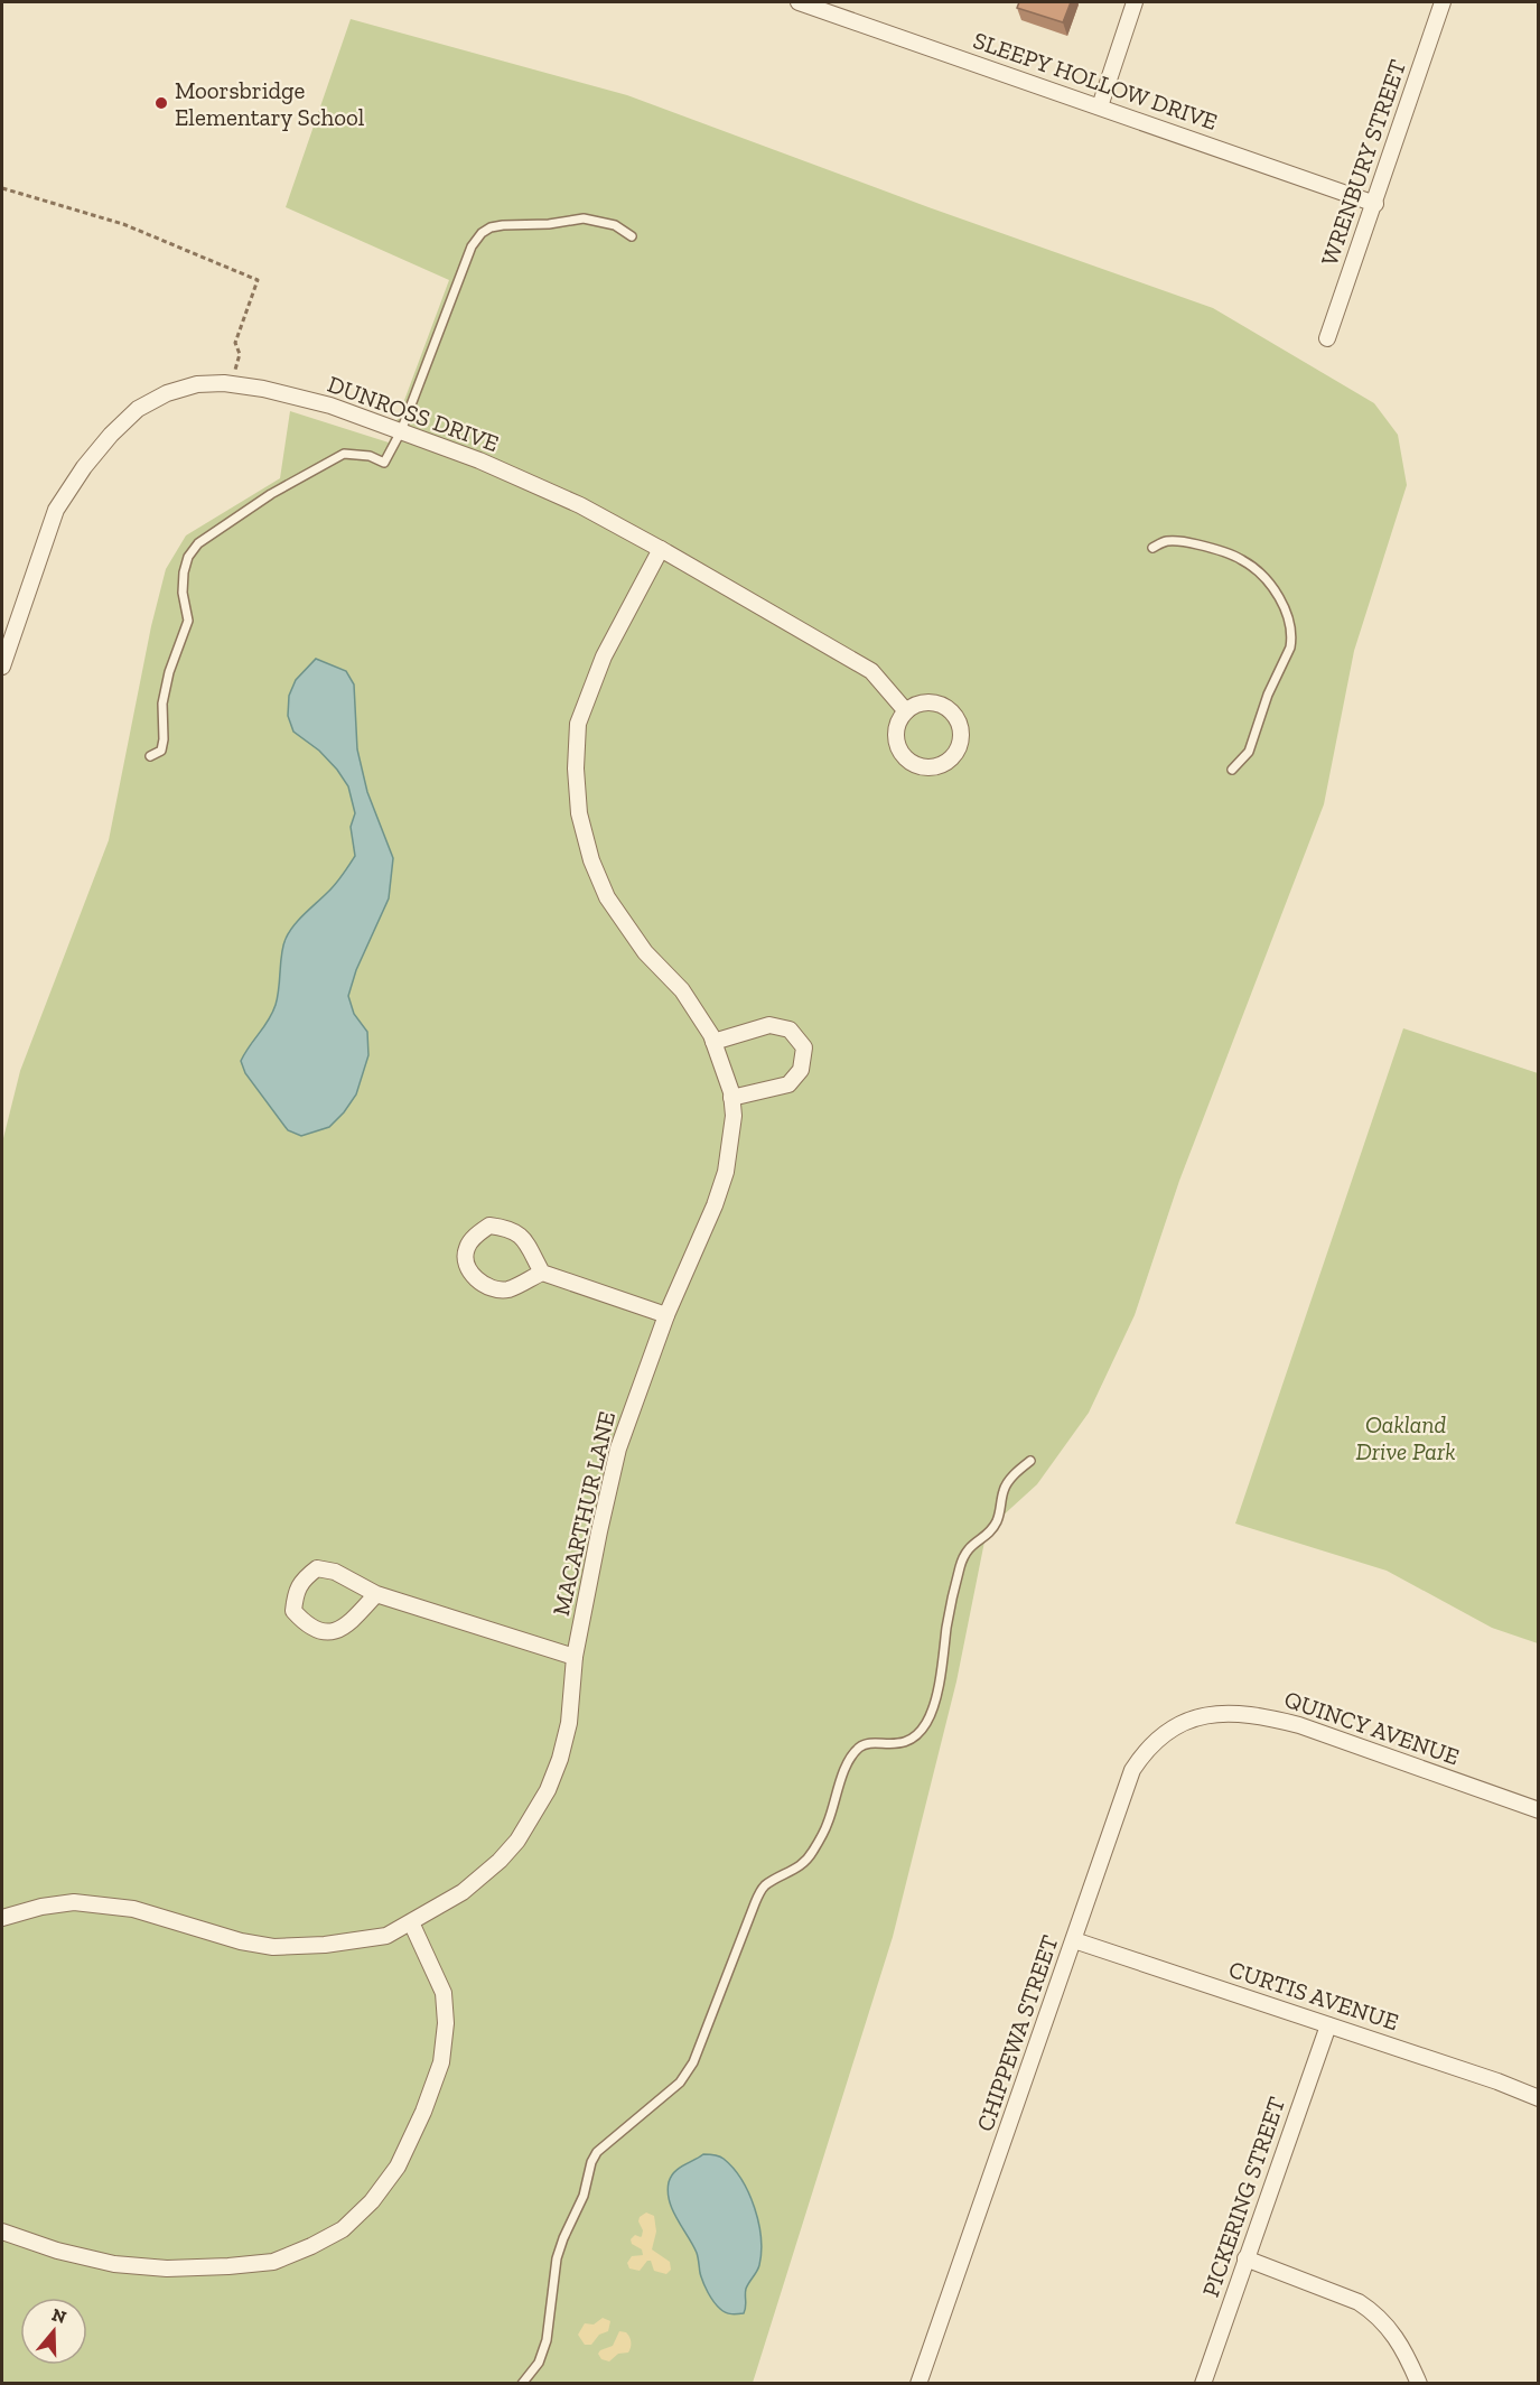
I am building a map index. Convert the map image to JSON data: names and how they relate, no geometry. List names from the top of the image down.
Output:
{
  "streets": {
    "street": [
      "SLEEPY HOLLOW DRIVE",
      "WRENBURY STREET",
      "DUNROSS DRIVE",
      "MACARTHUR LANE",
      "QUINCY AVENUE",
      "CURTIS AVENUE",
      "CHIPPEWA STREET",
      "PICKERING STREET"
    ]
  },
  "crossings": [
    ["SLEEPY HOLLOW DRIVE", "WRENBURY STREET"],
    ["DUNROSS DRIVE", "MACARTHUR LANE"],
    ["QUINCY AVENUE", "CHIPPEWA STREET"],
    ["CURTIS AVENUE", "CHIPPEWA STREET"],
    ["CURTIS AVENUE", "PICKERING STREET"]
  ],
  "parks": ["Oakland Drive Park"],
  "places": ["Moorsbridge Elementary School"],
  "north": "top"
}
